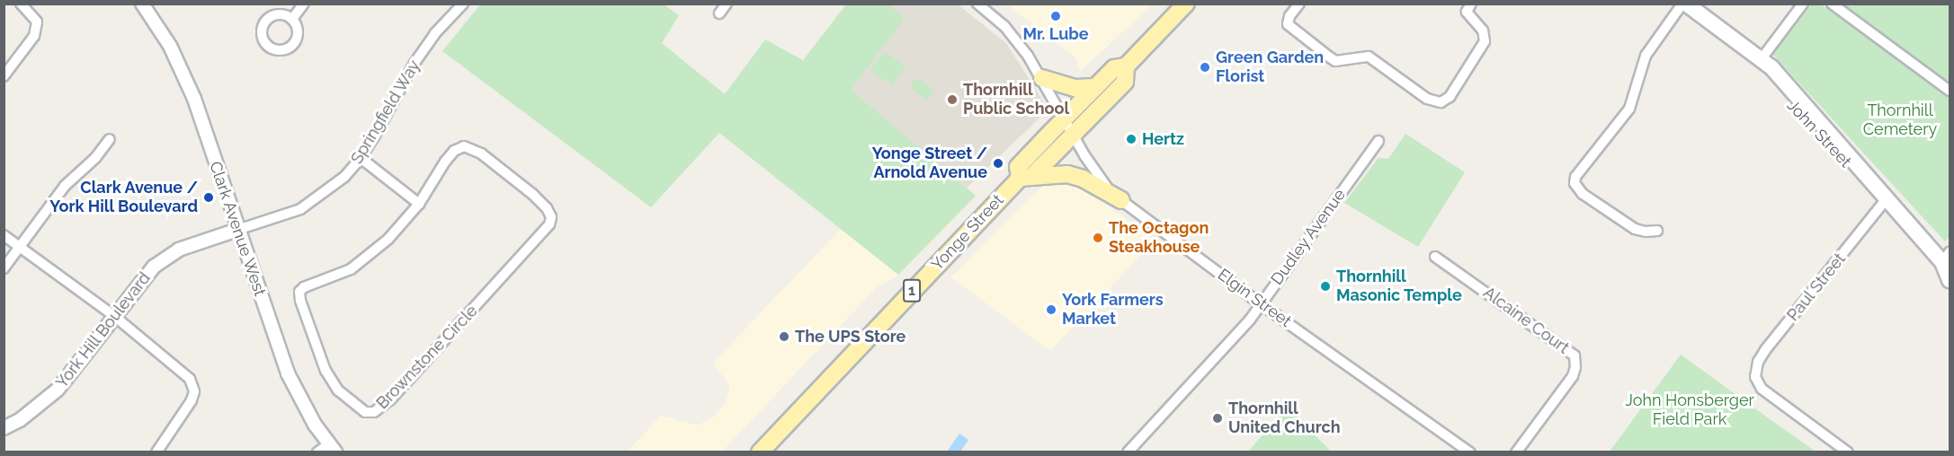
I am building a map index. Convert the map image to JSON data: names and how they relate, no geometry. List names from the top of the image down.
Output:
{
  "streets": {
    "main road": ["John Street", "Yonge Street", "1"],
    "street": [
      "Springfield Way",
      "Clark Avenue West",
      "Dudley Avenue",
      "Paul Street",
      "Elgin Street",
      "Alcaine Court",
      "York Hill Boulevard",
      "Brownstone Circle"
    ]
  },
  "crossings": [
    ["Springfield Way", "Clark Avenue West"],
    ["Springfield Way", "York Hill Boulevard"],
    ["John Street", "Paul Street"],
    ["Clark Avenue West", "York Hill Boulevard"],
    ["Yonge Street", "Elgin Street"],
    ["Dudley Avenue", "Elgin Street"]
  ],
  "parks": ["Thornhill Cemetery", "John Honsberger Field Park"],
  "places": [
    "Mr. Lube",
    "Green Garden Florist",
    "Thornhill Public School",
    "Hertz",
    "Yonge Street / Arnold Avenue",
    "Clark Avenue / York Hill Boulevard",
    "The Octagon Steakhouse",
    "Thornhill Masonic Temple",
    "York Farmers Market",
    "The UPS Store",
    "Thornhill United Church"
  ]
}
